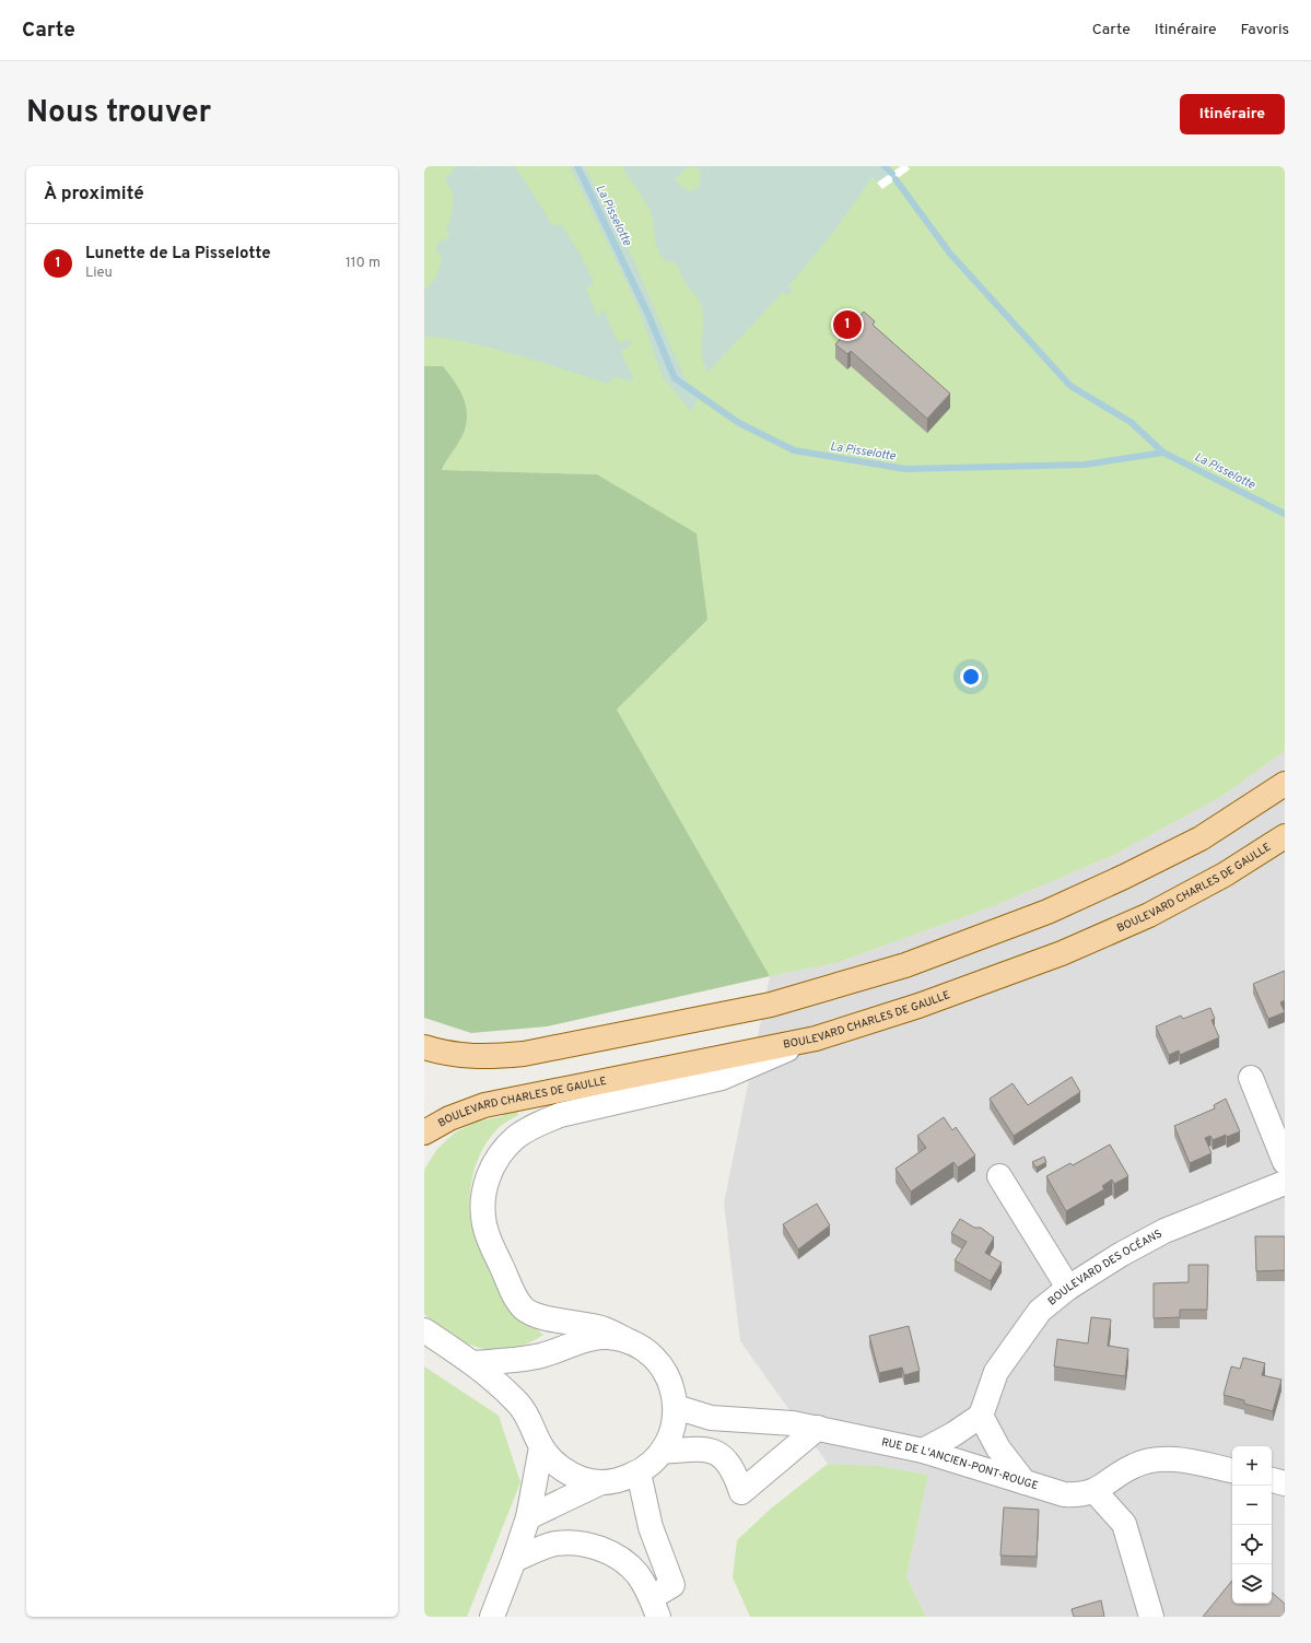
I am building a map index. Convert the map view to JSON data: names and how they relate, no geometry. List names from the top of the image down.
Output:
{
  "streets": {
    "main road": ["BOULEVARD CHARLES DE GAULLE"],
    "street": ["BOULEVARD DES OCÉANS", "RUE DE L'ANCIEN-PONT-ROUGE"]
  },
  "water": ["La Pisselotte"],
  "page": {
    "header": "Carte",
    "nav": ["Carte", "Itinéraire", "Favoris"],
    "title": "Nous trouver",
    "buttons": "Itinéraire",
    "heading": "À proximité",
    "list": [
      {
        "mark": "1",
        "name": "Lunette de La Pisselotte",
        "note": "Lieu",
        "value": "110 m"
      }
    ],
    "pins": "1",
    "map_buttons": ["+", "−"]
  }
}
